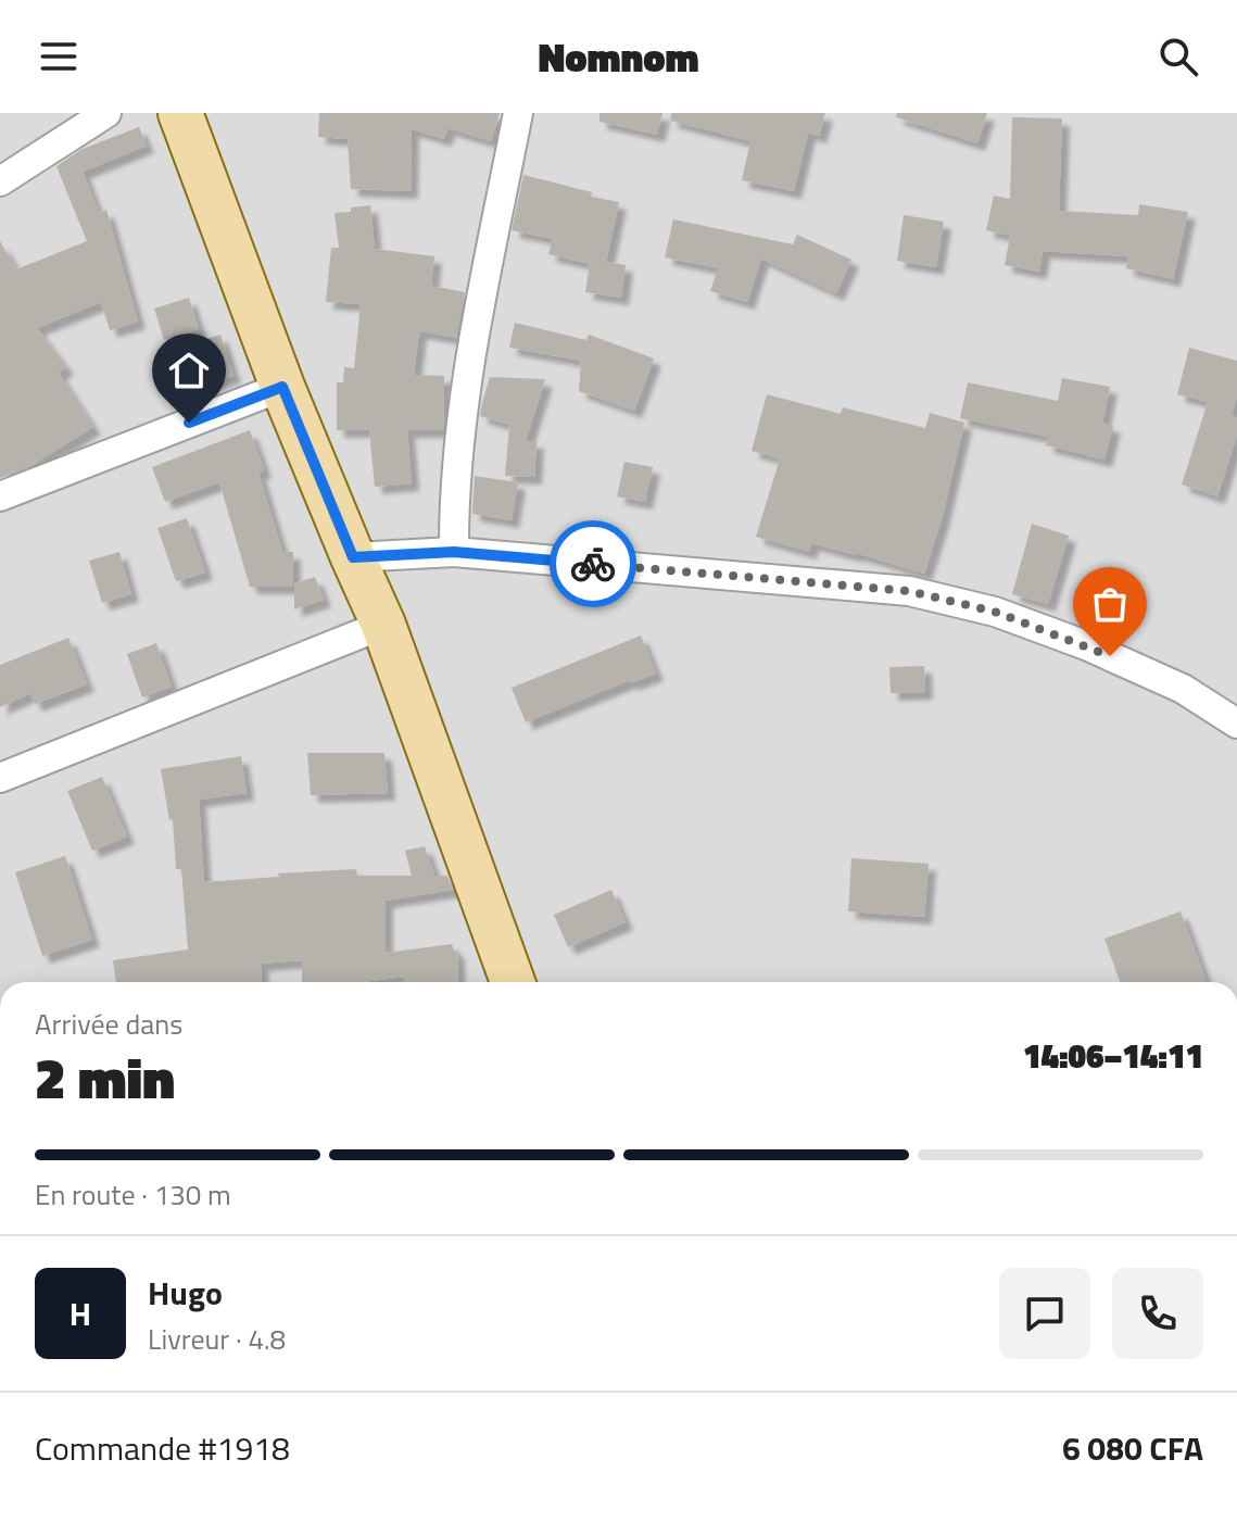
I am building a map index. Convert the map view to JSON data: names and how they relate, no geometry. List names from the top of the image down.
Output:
{
  "page": {
    "header": "Nomnom",
    "heading": ["2 min", "Arrivée dans", "14:06–14:11"],
    "panel": [
      "Hugo",
      "Livreur · 4.8",
      "Commande #1918",
      "6 080 CFA"
    ],
    "bar": "En route · 130 m",
    "round": "H"
  }
}
